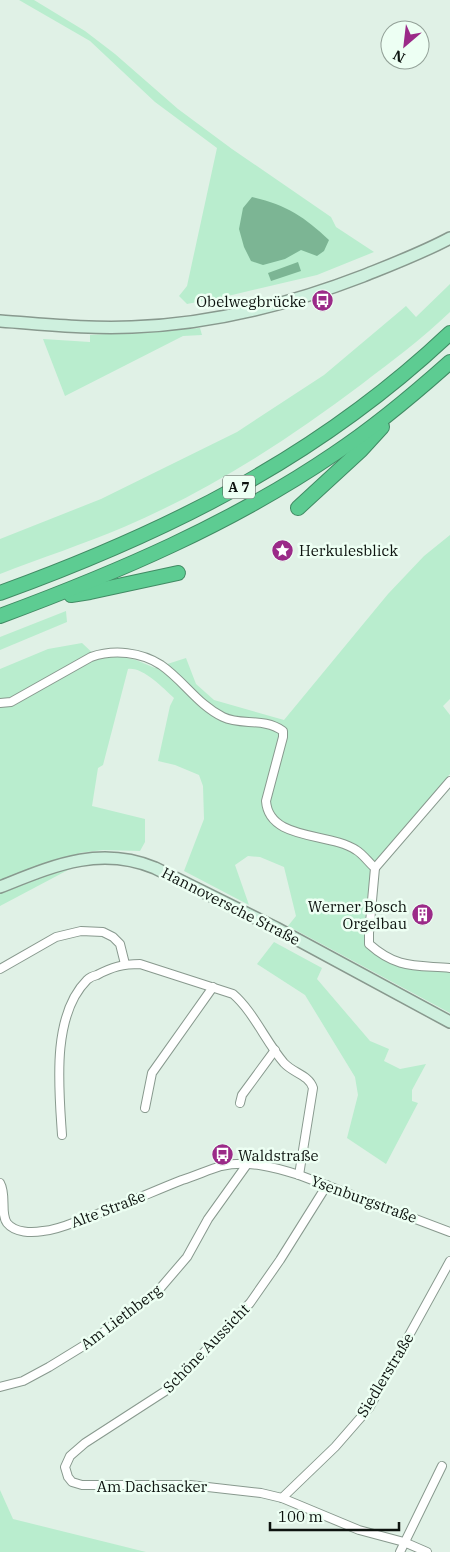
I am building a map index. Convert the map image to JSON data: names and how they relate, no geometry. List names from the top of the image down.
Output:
{
  "streets": {
    "highway": ["A 7"],
    "main road": ["Hannoversche Straße"],
    "street": [
      "Ysenburgstraße",
      "Alte Straße",
      "Am Liethberg",
      "Schöne Aussicht",
      "Siedlerstraße",
      "Am Dachsacker"
    ]
  },
  "crossings": [
    ["Ysenburgstraße", "Alte Straße"],
    ["Ysenburgstraße", "Am Liethberg"],
    ["Ysenburgstraße", "Schöne Aussicht"],
    ["Alte Straße", "Am Liethberg"],
    ["Schöne Aussicht", "Am Dachsacker"],
    ["Siedlerstraße", "Am Dachsacker"]
  ],
  "places": {
    "bus stop": ["Obelwegbrücke", "Waldstraße"],
    "place": ["Herkulesblick"],
    "building": ["Werner Bosch Orgelbau"]
  },
  "scale_bar": "100 m",
  "north": "bottom left"
}
